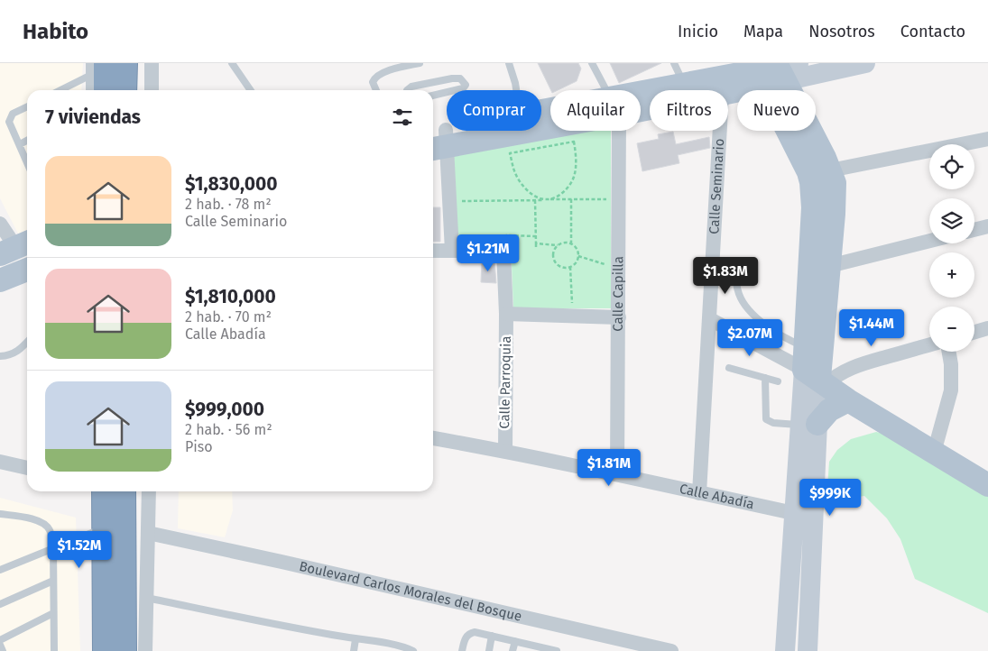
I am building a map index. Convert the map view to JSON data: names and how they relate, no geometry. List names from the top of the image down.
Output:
{
  "streets": {
    "street": [
      "Calle Seminario",
      "Calle Capilla",
      "Calle Parroquia",
      "Calle Abadía",
      "Boulevard Carlos Morales del Bosque"
    ]
  },
  "crossings": [
    ["Calle Seminario", "Calle Abadía"],
    ["Calle Capilla", "Calle Abadía"],
    ["Calle Parroquia", "Calle Abadía"]
  ],
  "page": {
    "header": "Habito",
    "nav": [
      "Inicio",
      "Mapa",
      "Nosotros",
      "Contacto"
    ],
    "chip": [
      "Comprar",
      "Alquilar",
      "Filtros",
      "Nuevo"
    ],
    "heading": "7 viviendas",
    "map_buttons": ["+", "−"],
    "list": [
      {
        "name": "$1,830,000",
        "note": "2 hab. · 78 m² · Calle Seminario"
      },
      {
        "name": "$1,810,000",
        "note": "2 hab. · 70 m² · Calle Abadía"
      },
      {
        "name": "$999,000",
        "note": "2 hab. · 56 m² · Piso"
      }
    ],
    "price": [
      "$1.21M",
      "$1.83M",
      "$1.44M",
      "$2.07M",
      "$1.81M",
      "$999K",
      "$1.52M"
    ]
  }
}
